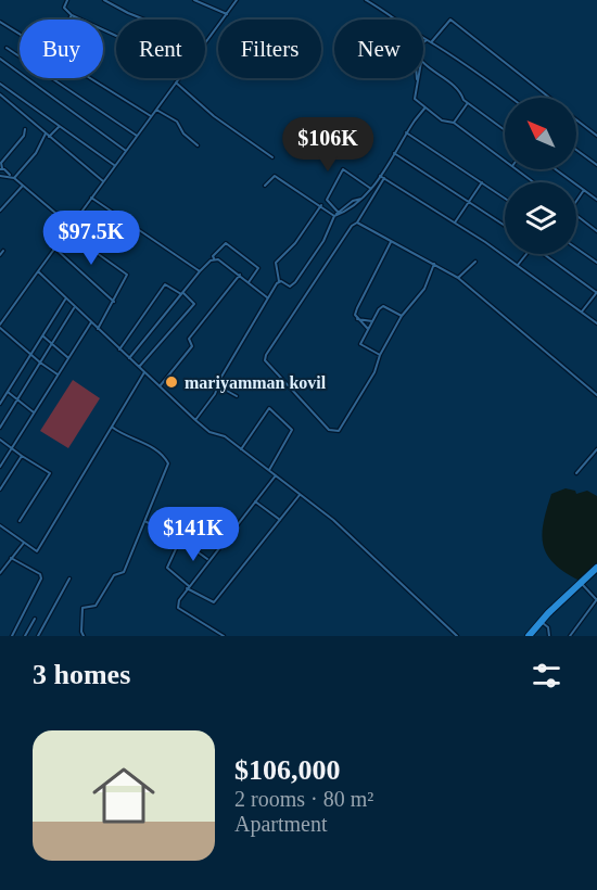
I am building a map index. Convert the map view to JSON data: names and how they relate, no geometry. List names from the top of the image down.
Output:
{
  "places": ["mariyamman kovil"],
  "north": "top left",
  "page": {
    "chip": [
      "Buy",
      "Rent",
      "Filters",
      "New"
    ],
    "price": ["$106K", "$97.5K", "$141K"],
    "heading": "3 homes",
    "list": [
      {
        "name": "$106,000",
        "note": "2 rooms · 80 m² · Apartment"
      }
    ]
  }
}
